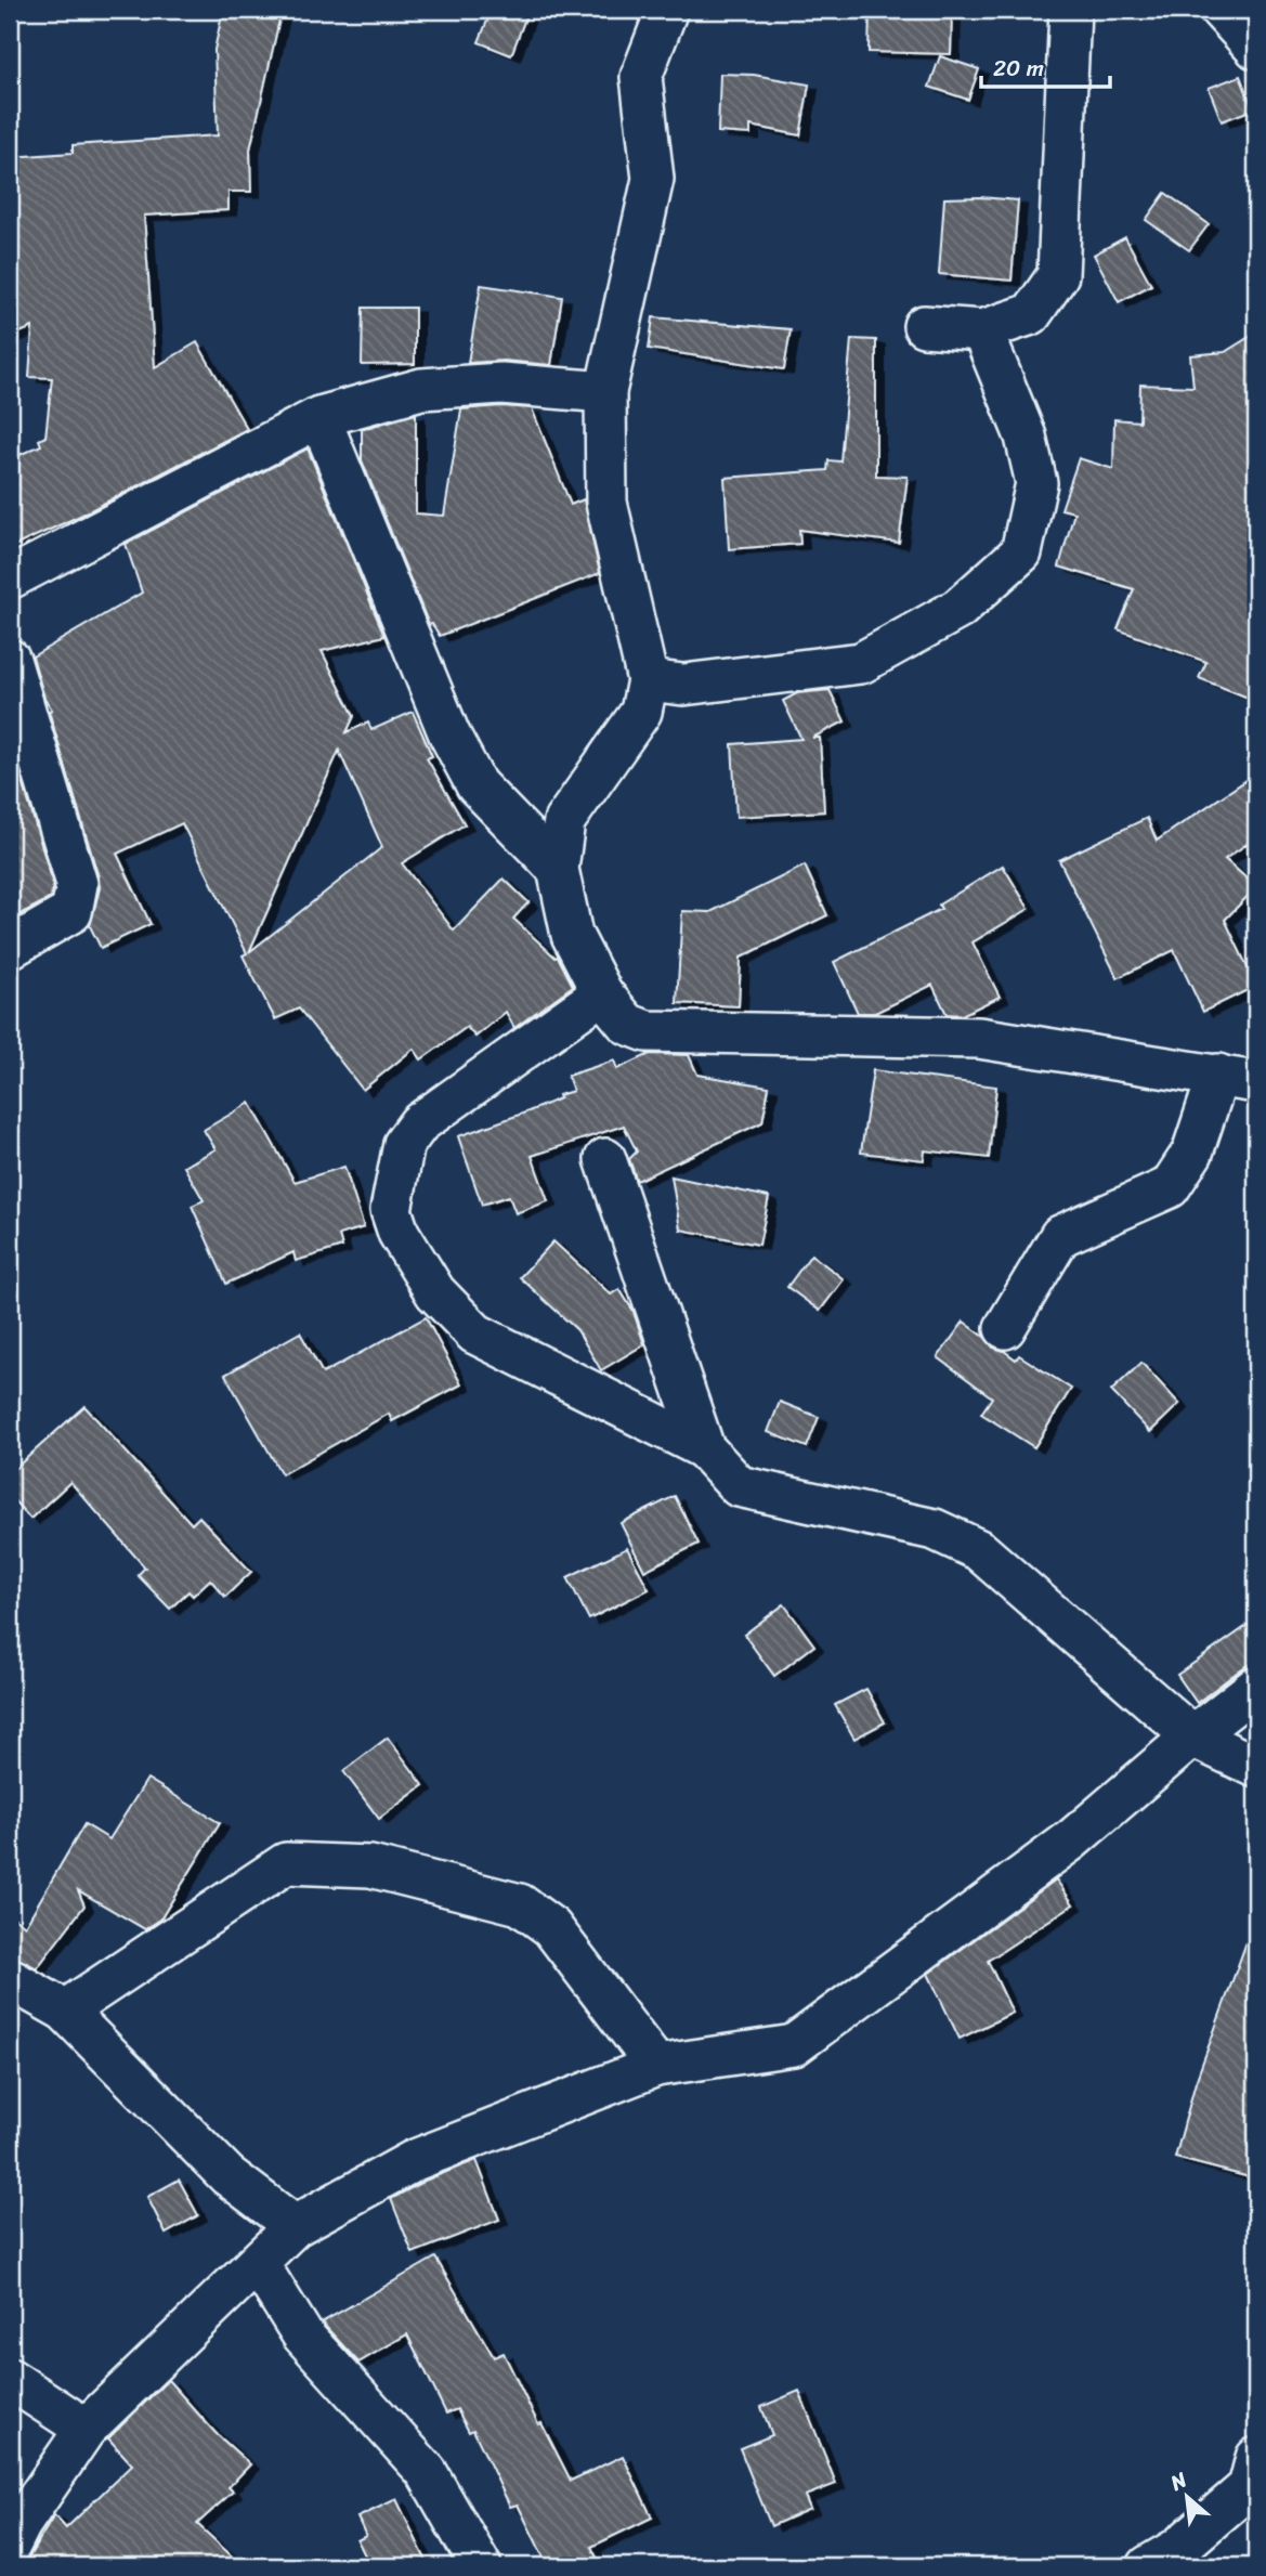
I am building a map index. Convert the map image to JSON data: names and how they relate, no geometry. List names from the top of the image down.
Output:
{
  "scale_bar": "20 m",
  "north": "top left"
}
